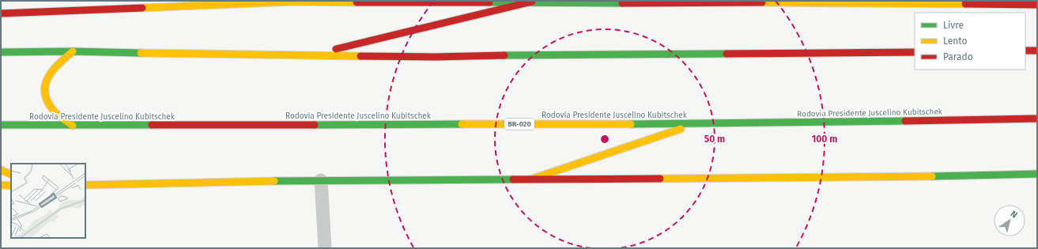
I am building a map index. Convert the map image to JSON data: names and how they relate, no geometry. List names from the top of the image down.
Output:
{
  "streets": {
    "main road": ["Rodovia Presidente Juscelino Kubitschek", "BR-020"]
  },
  "legend": ["Livre", "Lento", "Parado"],
  "north": "top right",
  "rings": ["50 m", "100 m"]
}
